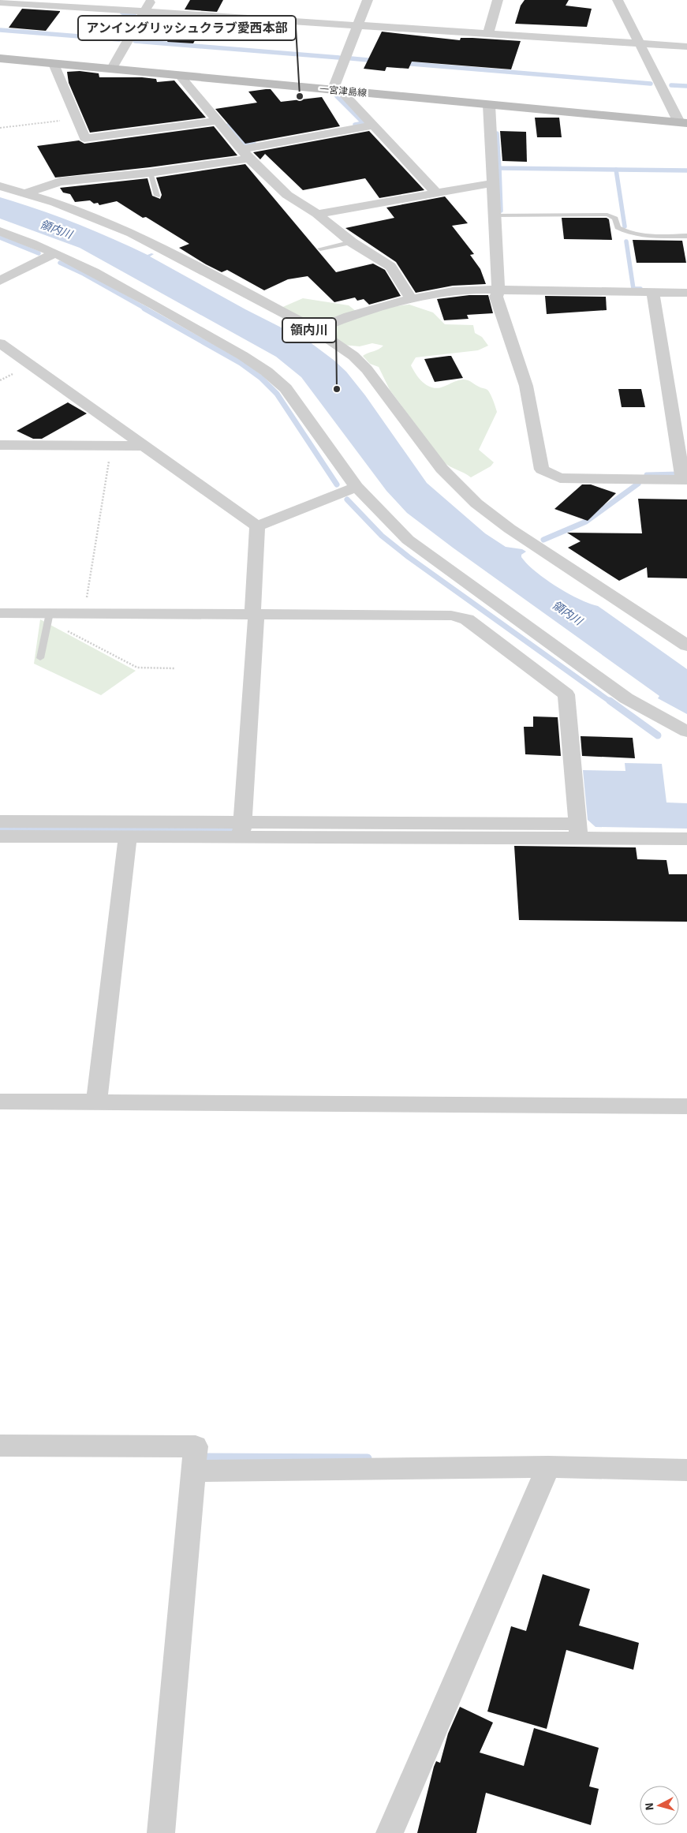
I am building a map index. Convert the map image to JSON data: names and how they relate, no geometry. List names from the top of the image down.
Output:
{
  "streets": {
    "main road": ["一宮津島線"]
  },
  "water": ["領内川"],
  "places": ["アンイングリッシュクラブ愛西本部", "領内川"],
  "north": "left"
}
